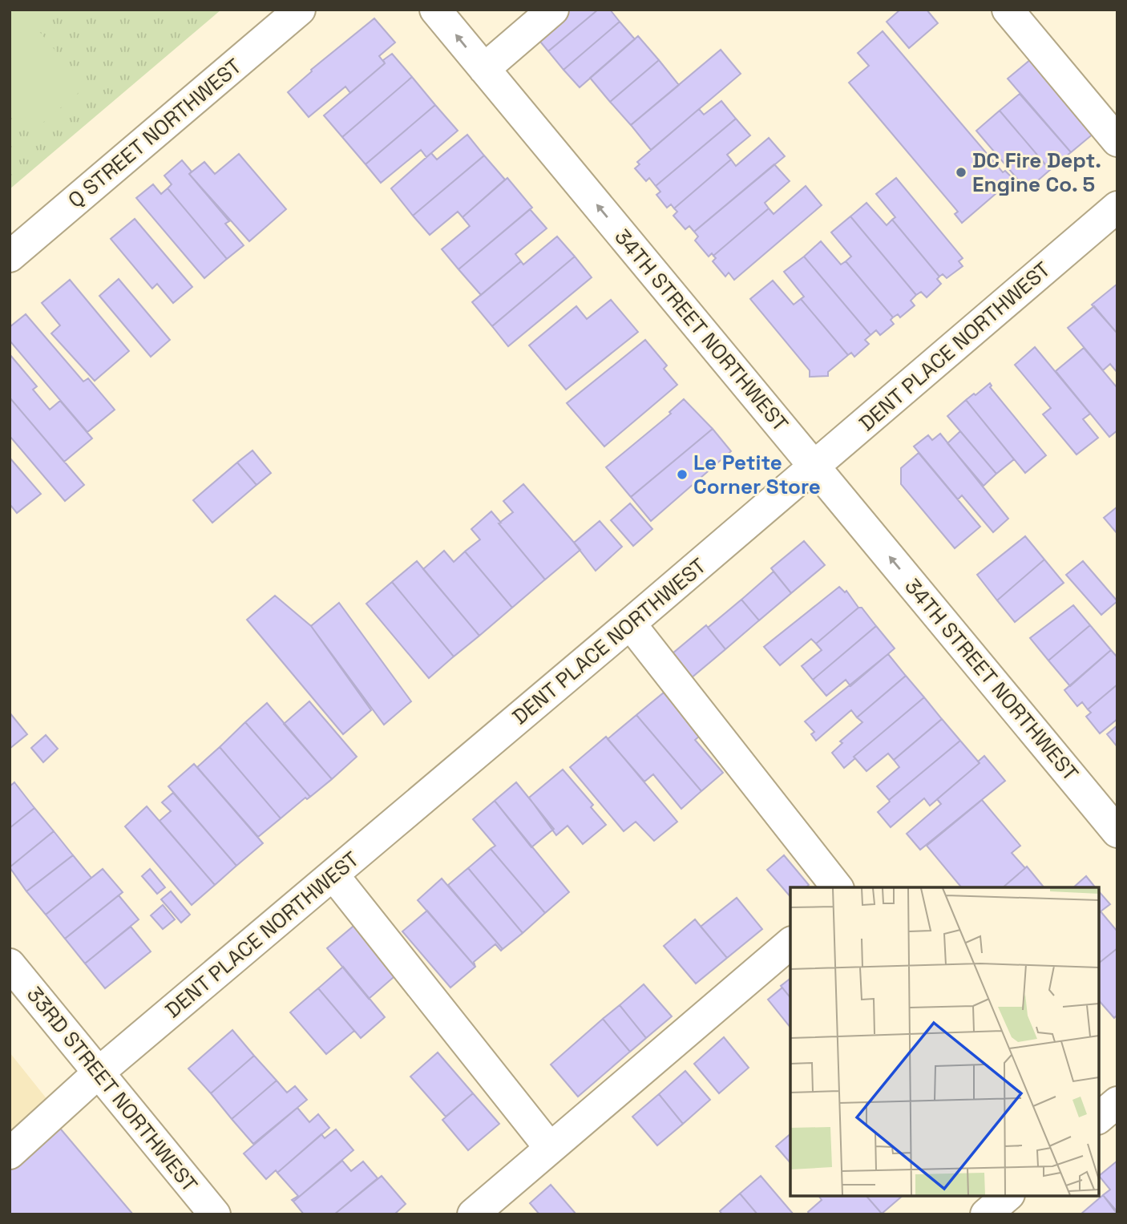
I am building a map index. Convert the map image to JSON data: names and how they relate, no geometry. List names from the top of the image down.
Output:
{
  "streets": {
    "street": [
      "Q STREET NORTHWEST",
      "34TH STREET NORTHWEST",
      "DENT PLACE NORTHWEST",
      "33RD STREET NORTHWEST"
    ]
  },
  "crossings": [
    ["34TH STREET NORTHWEST", "DENT PLACE NORTHWEST"],
    ["DENT PLACE NORTHWEST", "33RD STREET NORTHWEST"]
  ],
  "places": ["DC Fire Dept. Engine Co. 5", "Le Petite Corner Store"]
}
